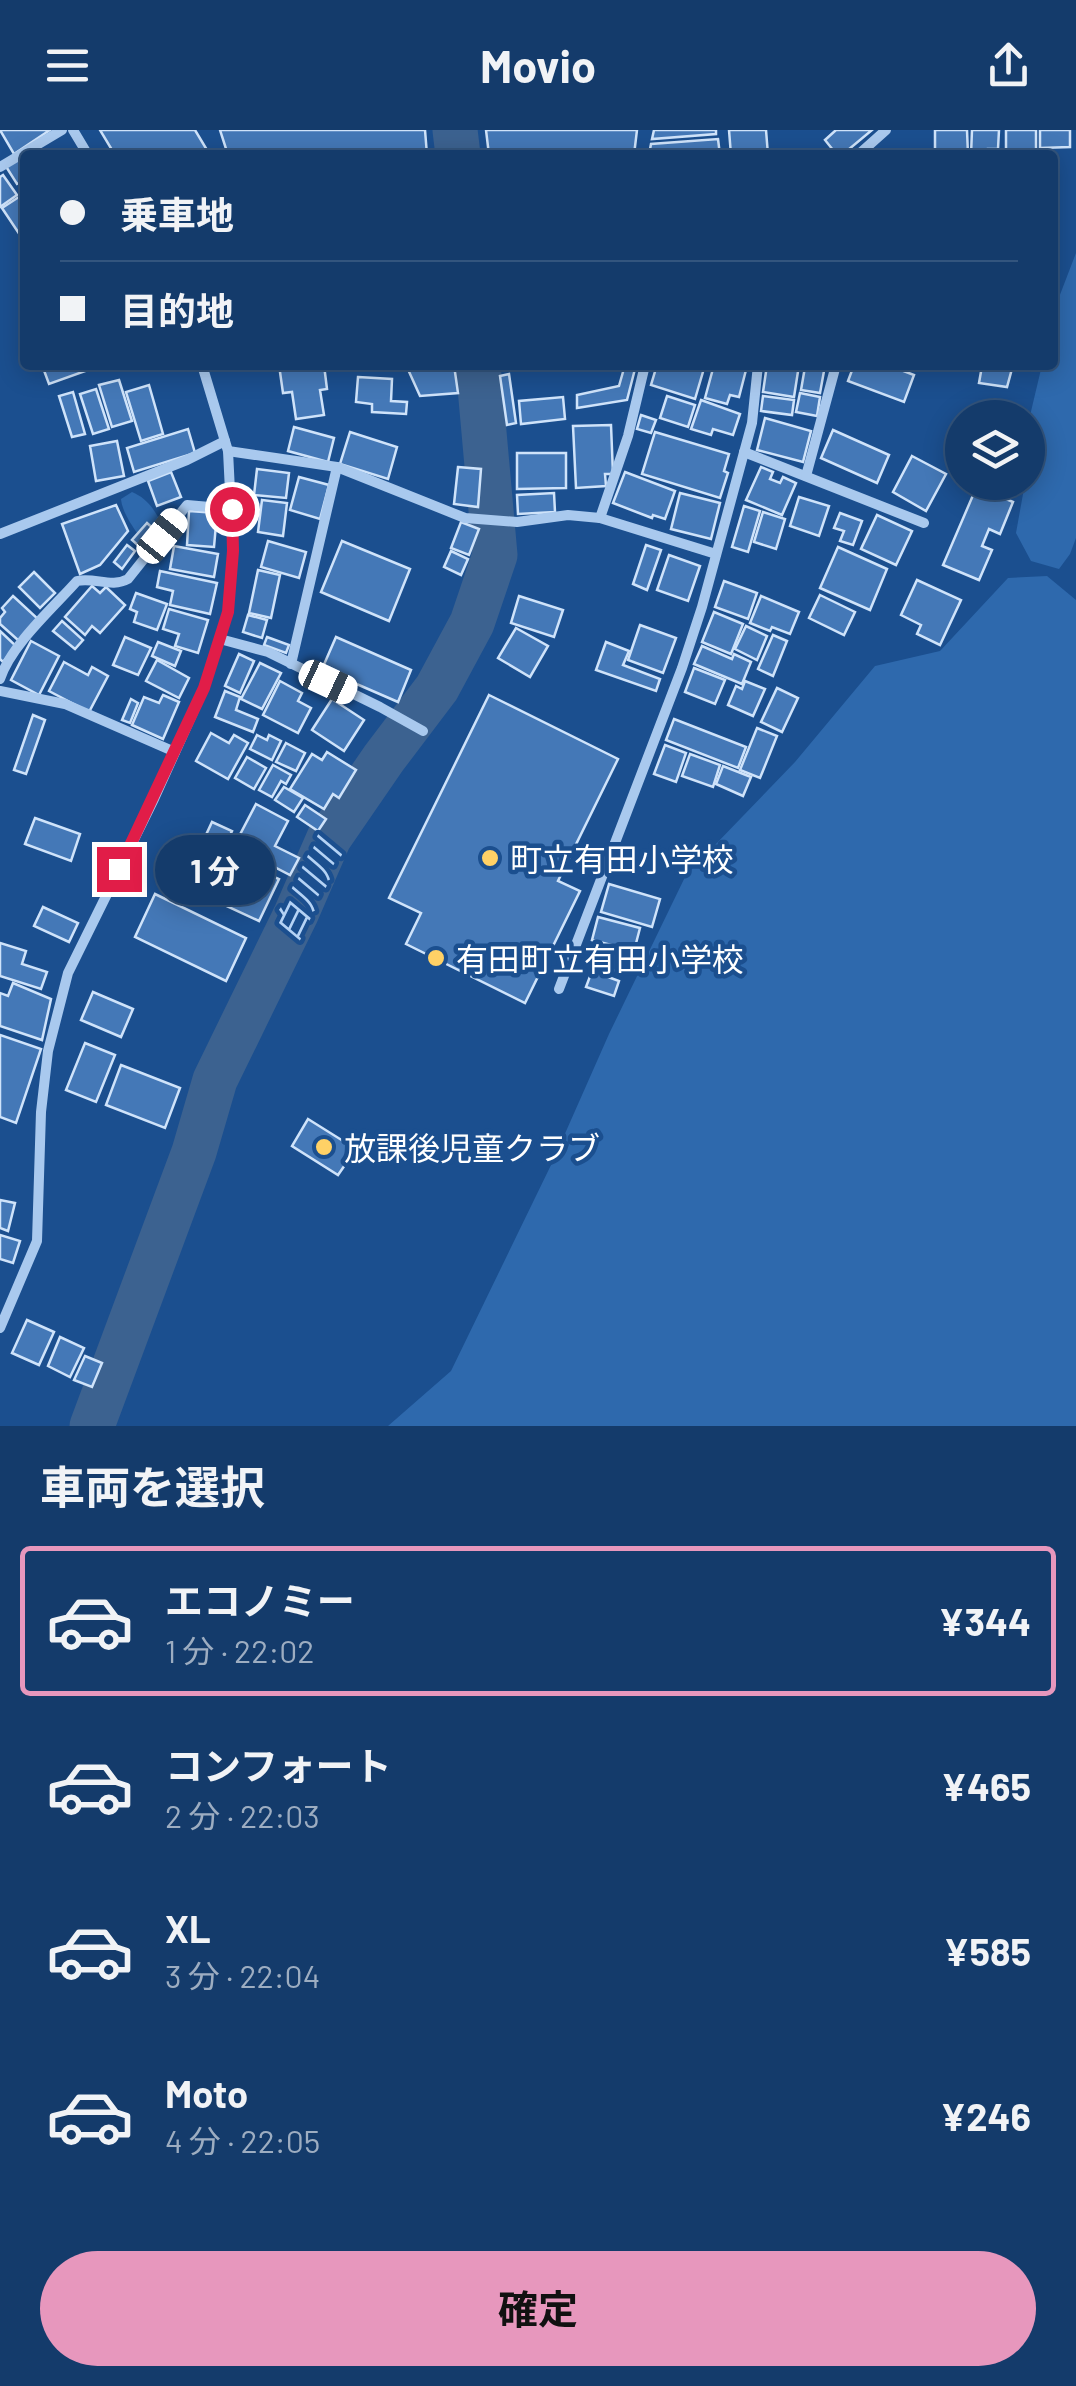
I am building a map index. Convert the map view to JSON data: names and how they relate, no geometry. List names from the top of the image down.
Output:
{
  "water": ["白川川"],
  "places": ["町立有田小学校", "有田町立有田小学校", "放課後児童クラブ"],
  "page": {
    "header": "Movio",
    "banner": ["乗車地", "目的地"],
    "bubble": "1 分",
    "heading": "車両を選択",
    "list": [
      {
        "name": "エコノミー",
        "note": "1 分 · 22:02",
        "value": "¥344"
      },
      {
        "name": "コンフォート",
        "note": "2 分 · 22:03",
        "value": "¥465"
      },
      {
        "name": "XL",
        "note": "3 分 · 22:04",
        "value": "¥585"
      },
      {
        "name": "Moto",
        "note": "4 分 · 22:05",
        "value": "¥246"
      }
    ],
    "buttons": "確定"
  }
}
